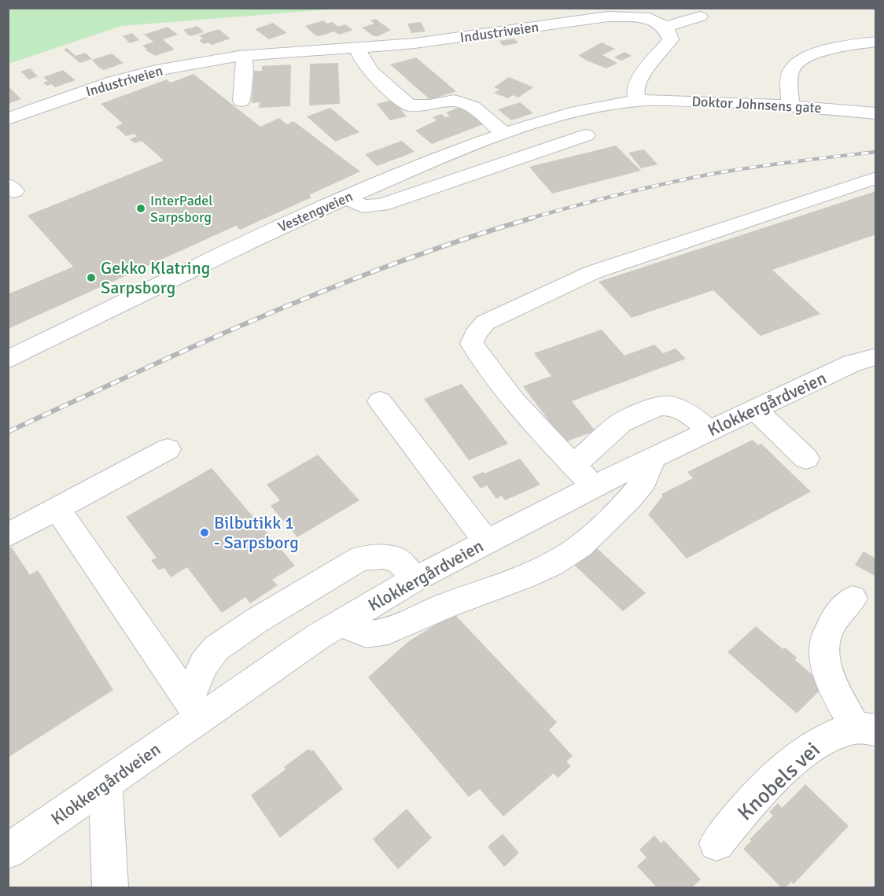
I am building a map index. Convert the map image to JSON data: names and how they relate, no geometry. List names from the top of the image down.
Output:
{
  "streets": {
    "street": [
      "Industriveien",
      "Doktor Johnsens gate",
      "Vestengveien",
      "Klokkergårdveien",
      "Knobels vei"
    ]
  },
  "crossings": [
    ["Doktor Johnsens gate", "Vestengveien"]
  ],
  "places": ["InterPadel Sarpsborg", "Gekko Klatring Sarpsborg", "Bilbutikk 1 - Sarpsborg"]
}
